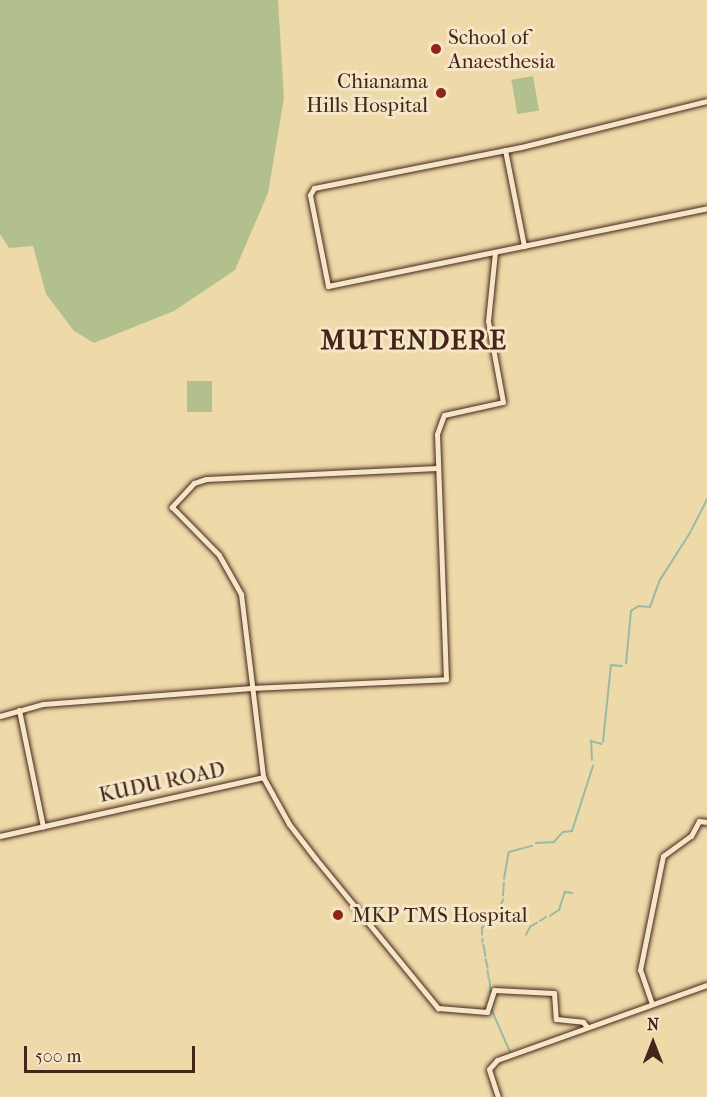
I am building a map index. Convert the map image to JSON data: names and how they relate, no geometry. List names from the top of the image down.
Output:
{
  "streets": {
    "main road": ["KUDU ROAD"]
  },
  "districts": ["MUTENDERE"],
  "places": ["School of Anaesthesia", "Chianama Hills Hospital", "MKP TMS Hospital"],
  "scale_bar": "500 m",
  "north": "top"
}
